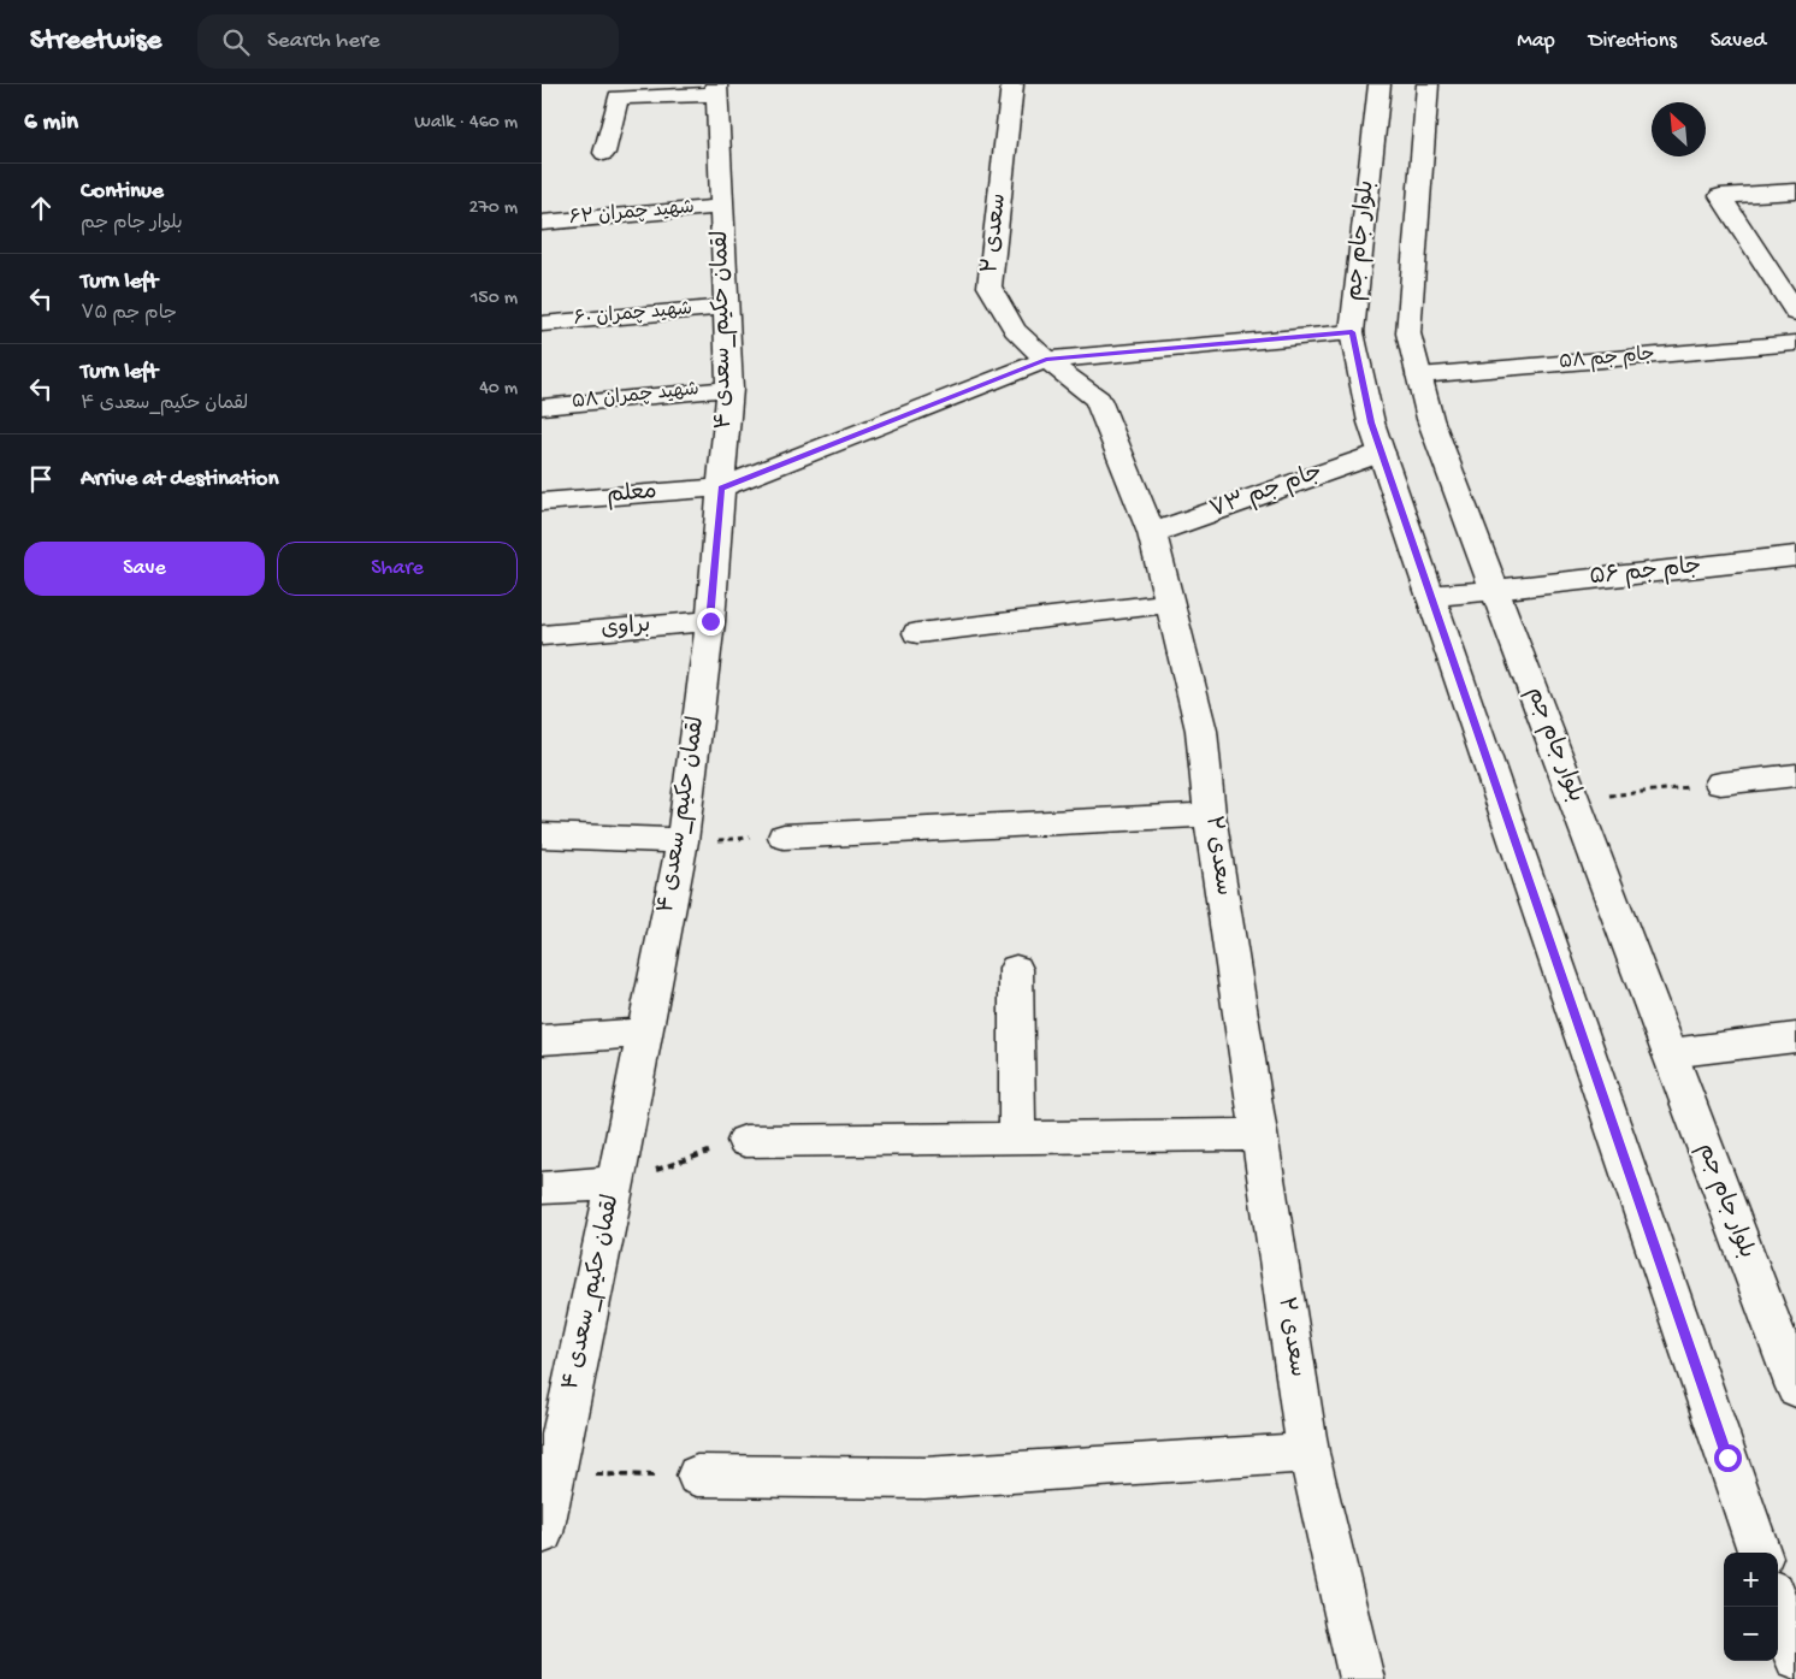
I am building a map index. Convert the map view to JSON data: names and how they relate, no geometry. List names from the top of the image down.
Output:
{
  "streets": {
    "street": [
      "شهید چمران ۶۲",
      "سعدی ۲",
      "بلوار جام جم",
      "شهید چمران ۶۰",
      "لقمان حکیم_سعدی ۴",
      "جام جم ۵۸",
      "شهید چمران ۵۸",
      "جام جم ۷۳",
      "معلم",
      "جام جم ۵۶",
      "براوی"
    ]
  },
  "crossings": [
    ["شهید چمران ۶۲", "لقمان حکیم_سعدی ۴"],
    ["سعدی ۲", "جام جم ۷۳"],
    ["سعدی ۲", "معلم"],
    ["بلوار جام جم", "جام جم ۵۸"],
    ["بلوار جام جم", "جام جم ۷۳"],
    ["بلوار جام جم", "معلم"],
    ["بلوار جام جم", "جام جم ۵۶"],
    ["شهید چمران ۶۰", "لقمان حکیم_سعدی ۴"],
    ["لقمان حکیم_سعدی ۴", "شهید چمران ۵۸"],
    ["لقمان حکیم_سعدی ۴", "معلم"],
    ["لقمان حکیم_سعدی ۴", "براوی"]
  ],
  "north": "top left",
  "page": {
    "header": "Streetwise",
    "search": "Search here",
    "nav": ["Map", "Directions", "Saved"],
    "heading": ["6 min", "Walk · 460 m"],
    "list": [
      ["Continue", "بلوار جام جم", "270 m"],
      ["Turn left", "جام جم ۷۵", "150 m"],
      ["Turn left", "لقمان حکیم_سعدی ۴", "40 m"],
      "Arrive at destination"
    ],
    "buttons": ["Save", "Share"],
    "map_buttons": ["+", "−"]
  }
}
